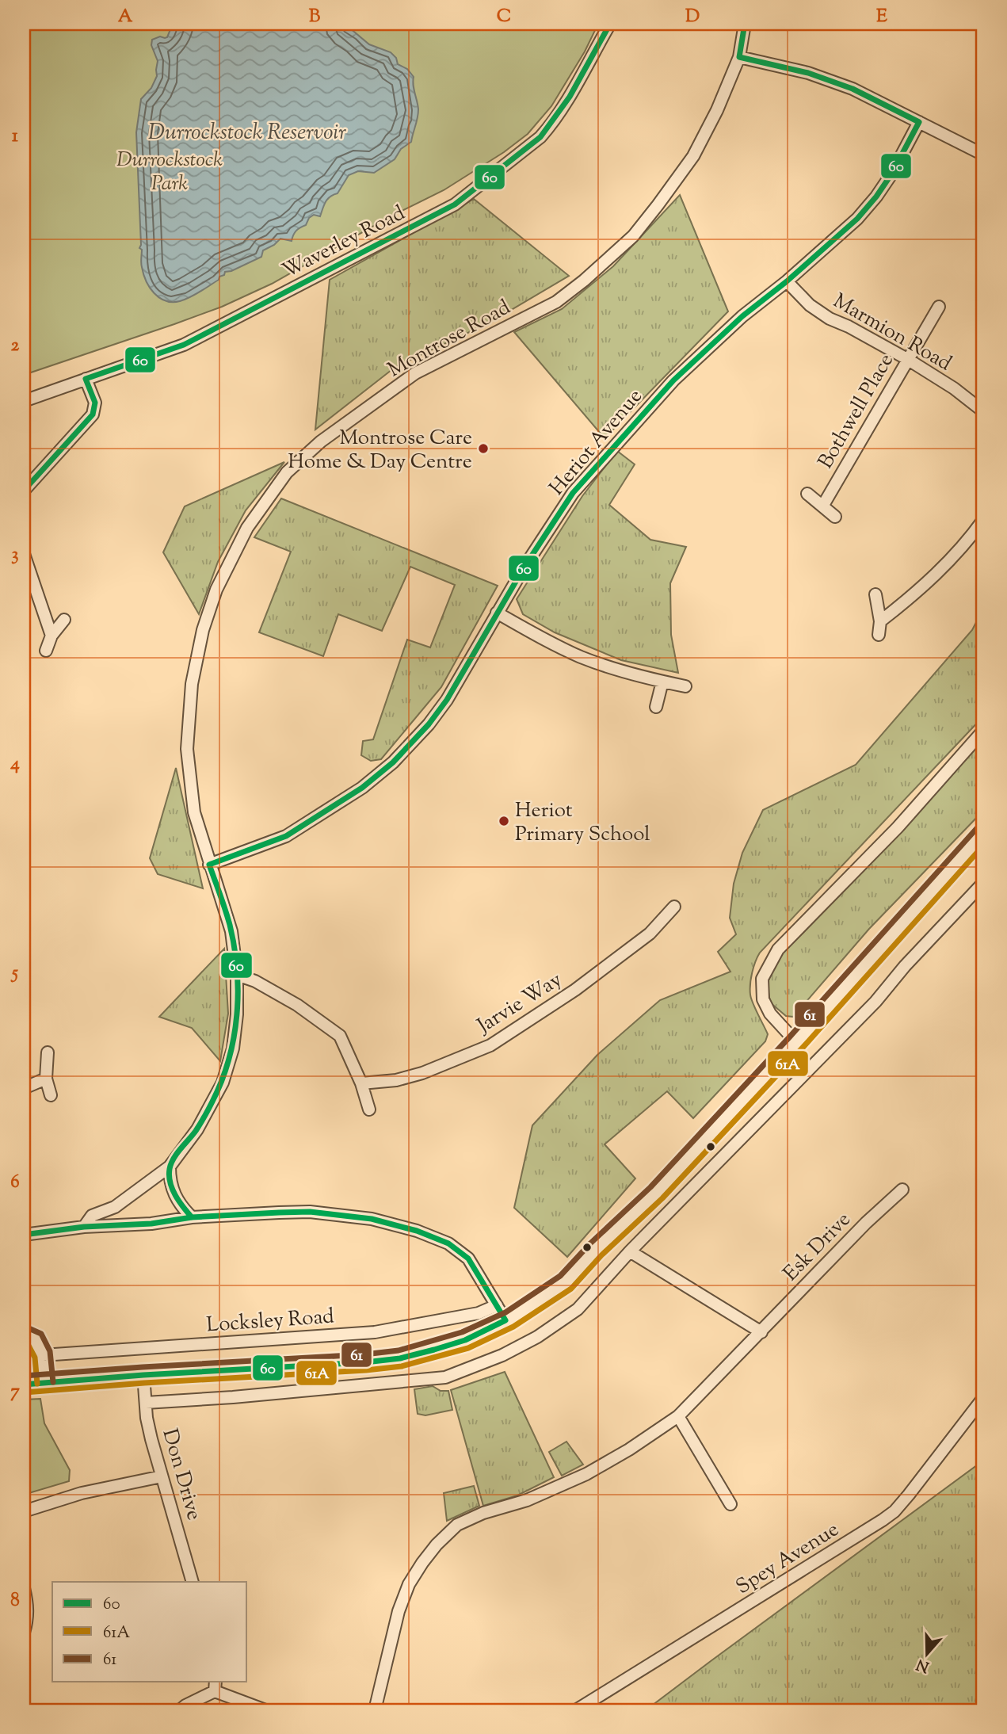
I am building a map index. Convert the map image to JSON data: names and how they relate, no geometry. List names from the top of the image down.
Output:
{
  "streets": {
    "street": [
      "Waverley Road",
      "Marmion Road",
      "Montrose Road",
      "Bothwell Place",
      "Heriot Avenue",
      "Jarvie Way",
      "Esk Drive",
      "Locksley Road",
      "Don Drive",
      "Spey Avenue"
    ]
  },
  "crossings": [
    ["Marmion Road", "Bothwell Place"],
    ["Marmion Road", "Heriot Avenue"],
    ["Montrose Road", "Heriot Avenue"]
  ],
  "water": ["Durrockstock Reservoir"],
  "parks": ["Durrockstock Park"],
  "places": ["Montrose Care Home & Day Centre", "Heriot Primary School"],
  "lines": ["transit line 60", "transit line 61", "transit line 61A"],
  "legend": ["60", "61A", "61"],
  "north": "bottom",
  "grid": {
    "columns": [
      "A",
      "B",
      "C",
      "D",
      "E"
    ],
    "rows": [
      "1",
      "2",
      "3",
      "4",
      "5",
      "6",
      "7",
      "8"
    ]
  }
}
